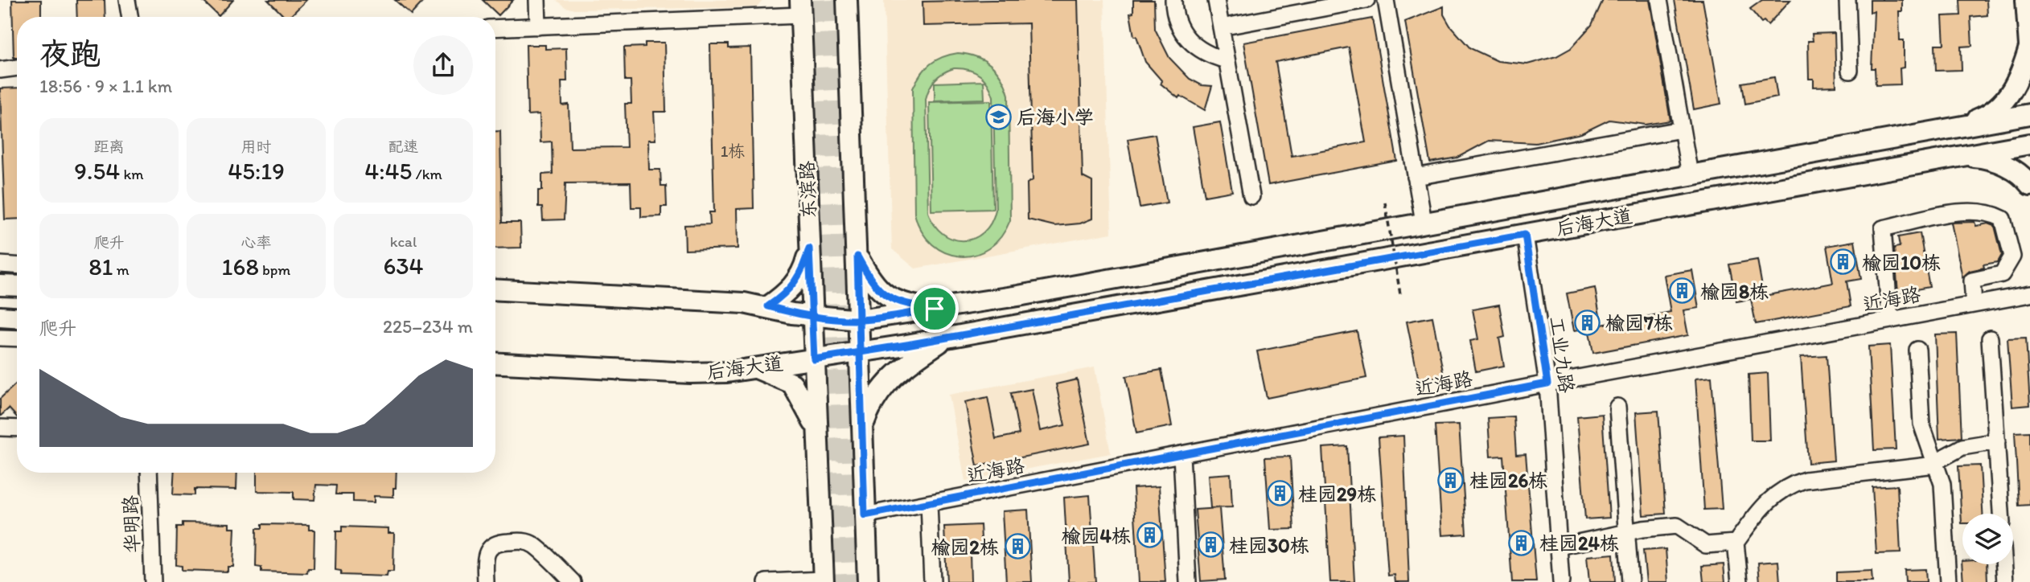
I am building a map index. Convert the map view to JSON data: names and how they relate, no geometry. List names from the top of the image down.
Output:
{
  "streets": {
    "main road": ["东滨路", "后海大道"],
    "street": ["近海路", "工业九路", "华明路"]
  },
  "crossings": [
    ["东滨路", "后海大道"],
    ["后海大道", "工业九路"],
    ["近海路", "工业九路"]
  ],
  "places": {
    "school or university": ["后海小学"],
    "building": [
      "榆园10栋",
      "榆园8栋",
      "榆园7栋",
      "桂园26栋",
      "桂园29栋",
      "榆园4栋",
      "桂园24栋",
      "桂园30栋",
      "榆园2栋"
    ]
  },
  "house_numbers": ["1栋"],
  "page": {
    "heading": ["夜跑", "18:56 · 9 × 1.1 km"],
    "stats": [
      ["距离", "9.54 km"],
      ["用时", "45:19"],
      ["配速", "4:45 /km"],
      ["爬升", "81 m"],
      ["心率", "168 bpm"],
      ["kcal", "634"]
    ],
    "chart": ["爬升", "225–234 m"]
  }
}
